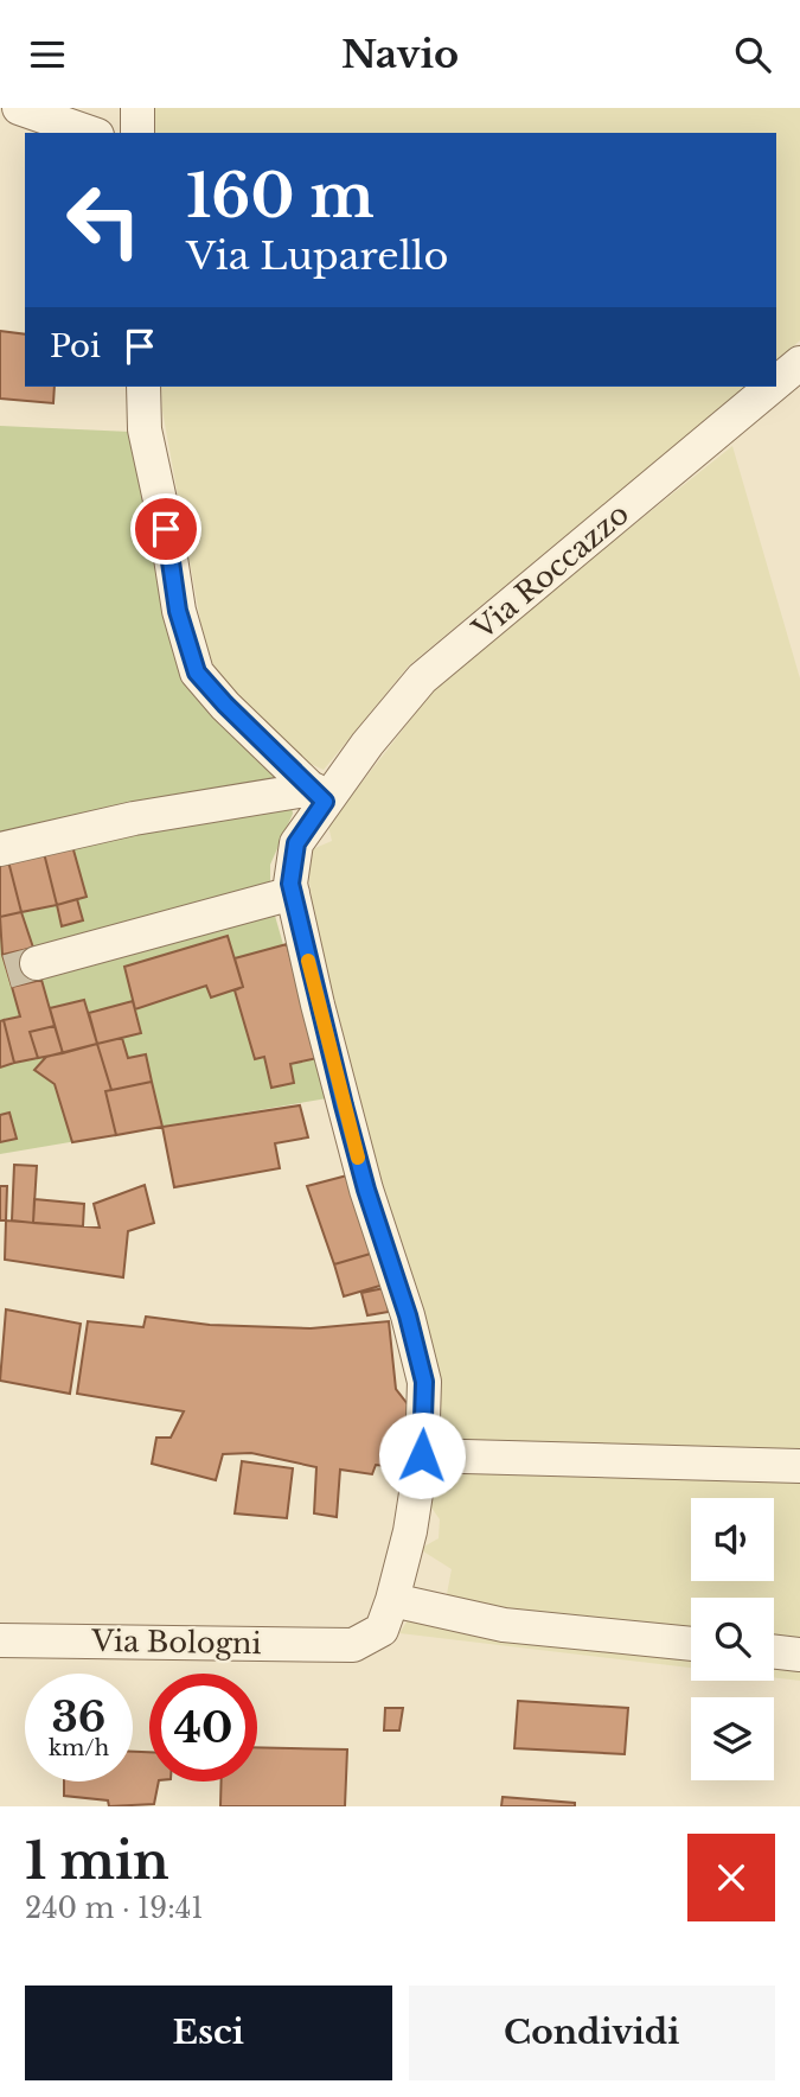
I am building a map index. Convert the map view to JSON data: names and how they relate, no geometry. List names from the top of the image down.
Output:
{
  "streets": {
    "street": ["Via Roccazzo", "Via Bologni"]
  },
  "crossings": [
    ["Via Roccazzo", "Via Bologni"]
  ],
  "page": {
    "header": "Navio",
    "turn": ["160 m", "Via Luparello"],
    "then": "Poi",
    "speed": "36 km/h",
    "limit": "40",
    "heading": ["1 min", "240 m · 19:41"],
    "buttons": ["Esci", "Condividi"]
  }
}
